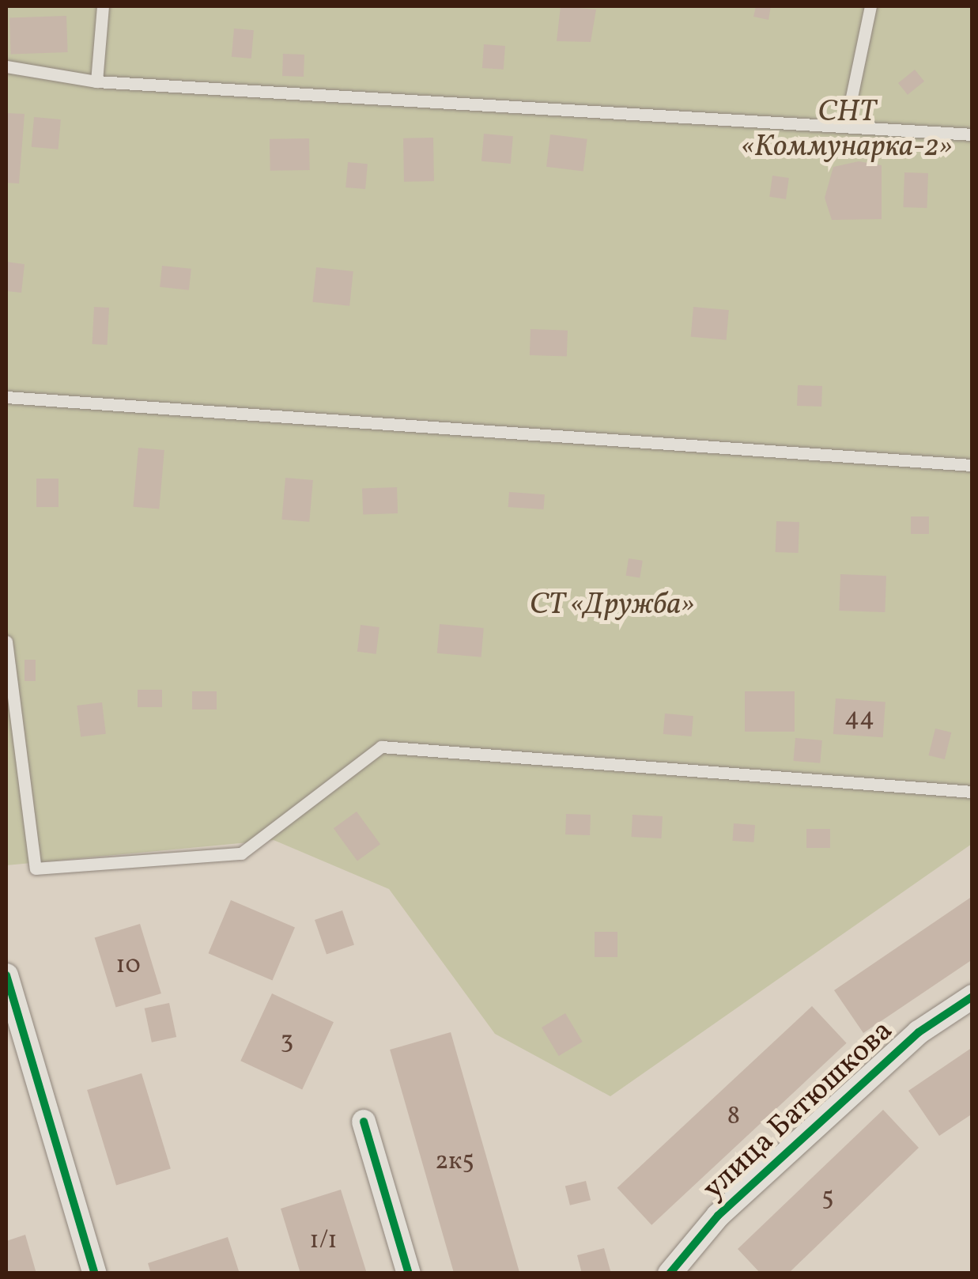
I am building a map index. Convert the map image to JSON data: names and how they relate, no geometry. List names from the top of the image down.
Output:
{
  "streets": {
    "street": ["улица Батюшкова"]
  },
  "parks": ["СНТ «Коммунарка-2»", "СТ «Дружба»"],
  "house_numbers": [
    "44",
    "10",
    "3",
    "8",
    "2к5",
    "5",
    "1/1"
  ]
}
